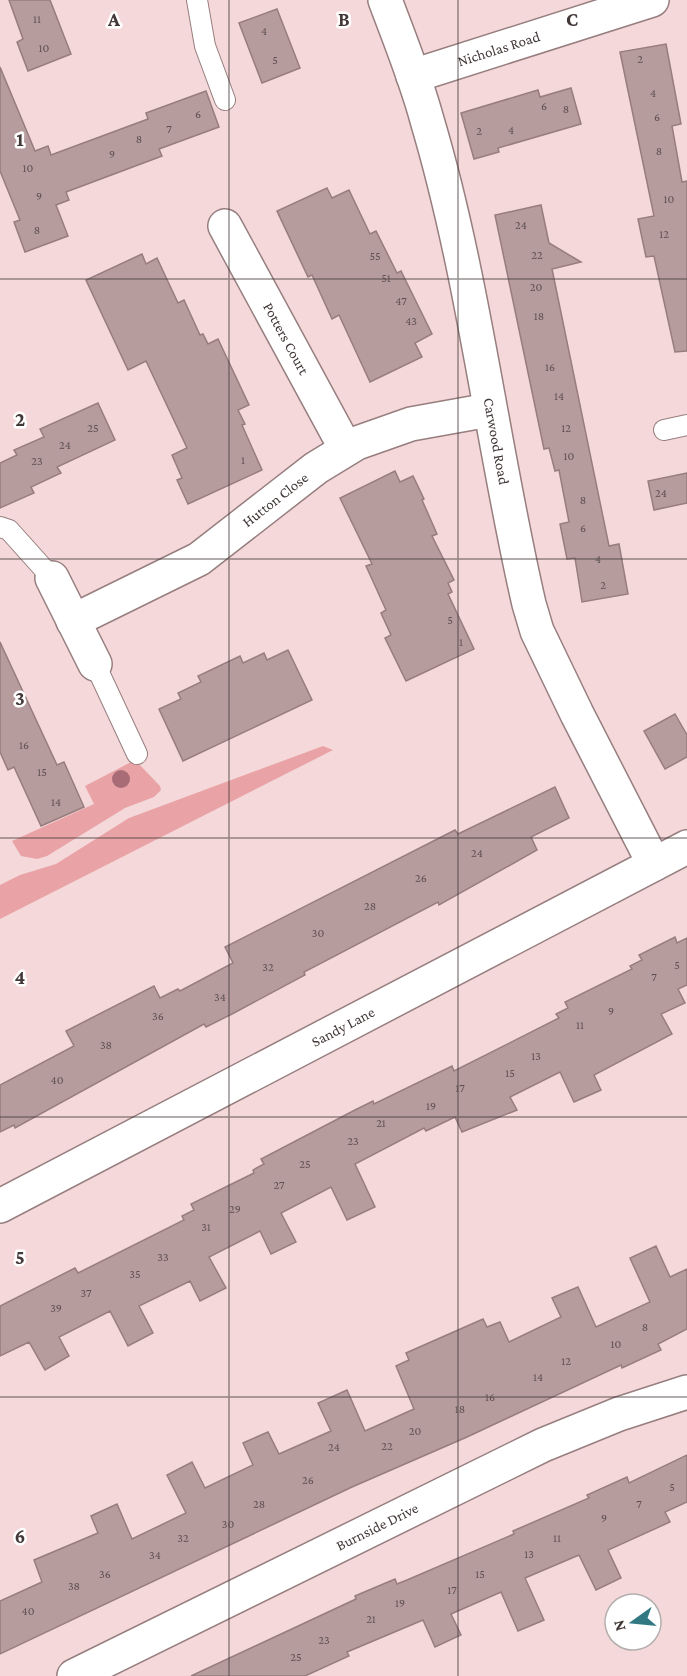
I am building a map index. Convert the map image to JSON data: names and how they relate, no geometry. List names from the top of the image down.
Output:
{
  "streets": {
    "street": [
      "Nicholas Road",
      "Potters Court",
      "Carwood Road",
      "Hutton Close",
      "Sandy Lane",
      "Burnside Drive"
    ]
  },
  "crossings": [
    ["Nicholas Road", "Carwood Road"],
    ["Potters Court", "Hutton Close"],
    ["Carwood Road", "Hutton Close"],
    ["Carwood Road", "Sandy Lane"]
  ],
  "house_numbers": [
    "11",
    "4",
    "10",
    "2",
    "5",
    "4",
    "6",
    "8",
    "6",
    "6",
    "7",
    "4",
    "2",
    "8",
    "8",
    "9",
    "10",
    "9",
    "10",
    "24",
    "8",
    "12",
    "22",
    "55",
    "51",
    "20",
    "47",
    "18",
    "43",
    "16",
    "14",
    "25",
    "12",
    "24",
    "10",
    "1",
    "23",
    "24",
    "8",
    "6",
    "4",
    "2",
    "5",
    "1",
    "16",
    "15",
    "14",
    "24",
    "26",
    "28",
    "30",
    "5",
    "32",
    "7",
    "34",
    "9",
    "36",
    "11",
    "38",
    "13",
    "15",
    "40",
    "17",
    "19",
    "21",
    "23",
    "25",
    "27",
    "29",
    "31",
    "33",
    "35",
    "37",
    "39",
    "8",
    "10",
    "12",
    "14",
    "16",
    "18",
    "20",
    "22",
    "24",
    "26",
    "5",
    "28",
    "7",
    "9",
    "30",
    "32",
    "11",
    "13",
    "34",
    "36",
    "15",
    "38",
    "17",
    "19",
    "40",
    "21",
    "23",
    "25"
  ],
  "north": "left",
  "grid": {
    "columns": ["A", "B", "C"],
    "rows": [
      "1",
      "2",
      "3",
      "4",
      "5",
      "6"
    ]
  }
}
